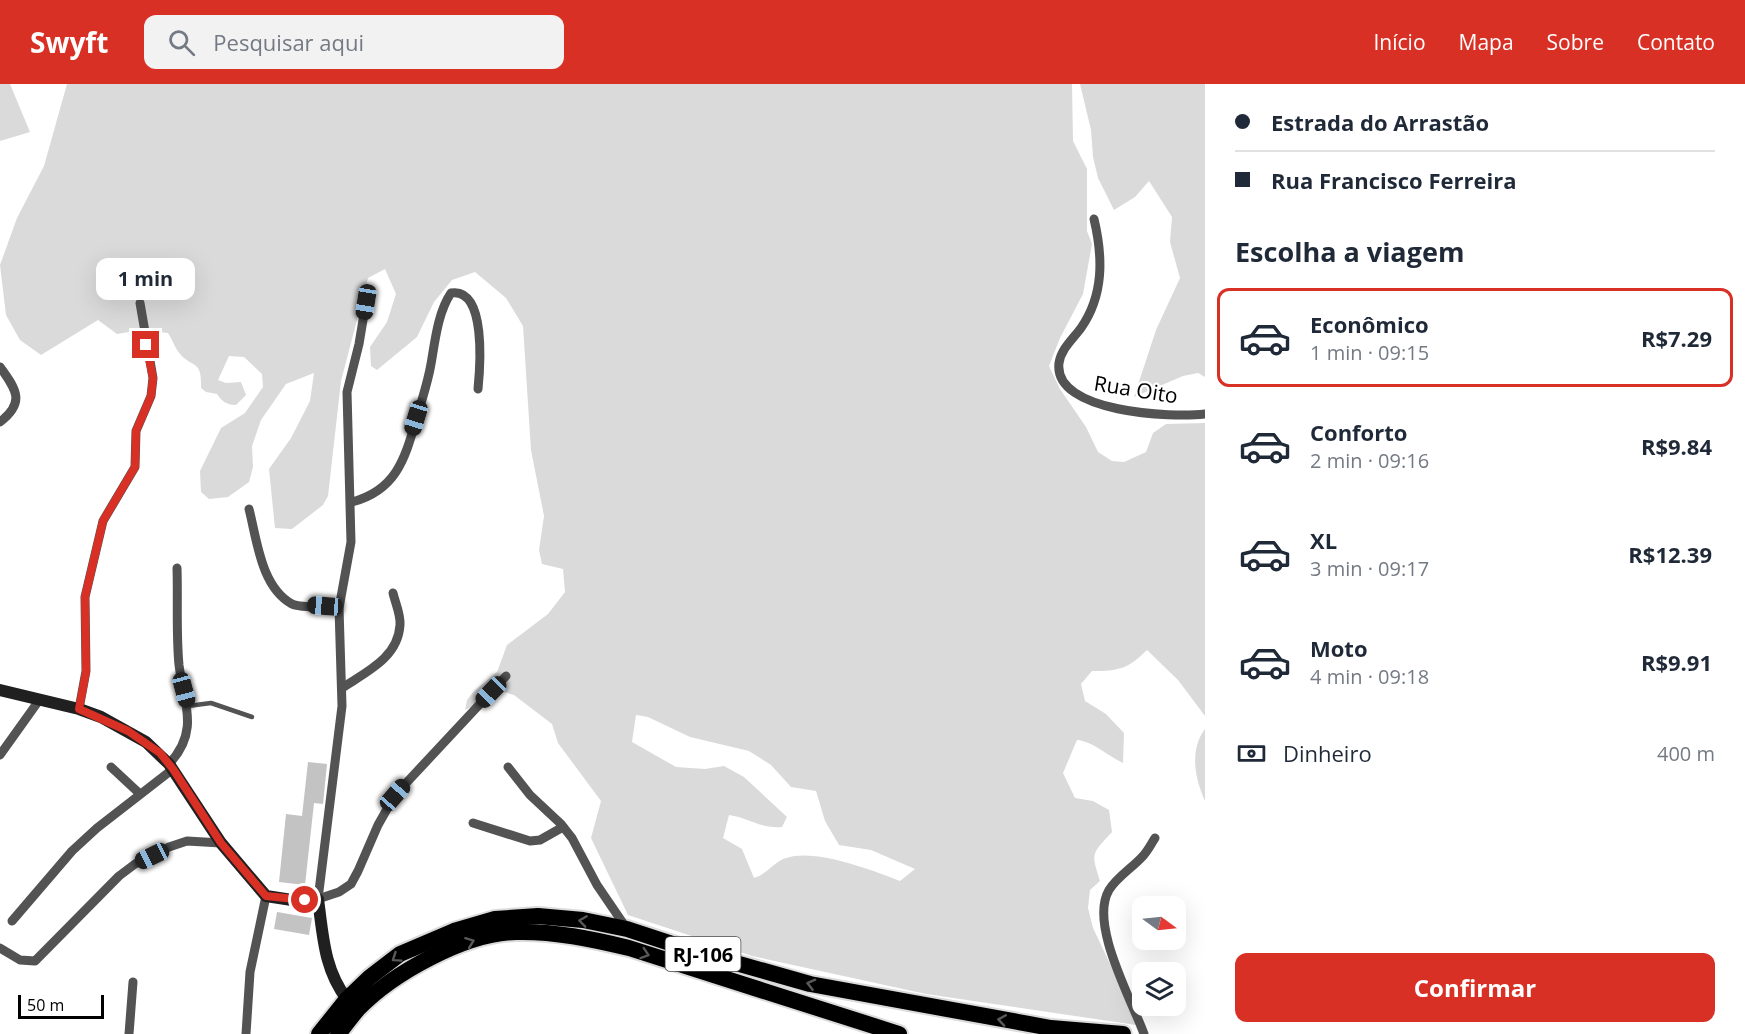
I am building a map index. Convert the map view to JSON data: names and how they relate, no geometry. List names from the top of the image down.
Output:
{
  "streets": {
    "highway": ["RJ-106"],
    "street": ["Rua Oito"]
  },
  "scale_bar": "50 m",
  "north": "right",
  "page": {
    "header": "Swyft",
    "search": "Pesquisar aqui",
    "nav": [
      "Início",
      "Mapa",
      "Sobre",
      "Contato"
    ],
    "banner": ["Estrada do Arrastão", "Rua Francisco Ferreira"],
    "heading": "Escolha a viagem",
    "bubble": "1 min",
    "list": [
      {
        "name": "Econômico",
        "note": "1 min · 09:15",
        "value": "R$7.29"
      },
      {
        "name": "Conforto",
        "note": "2 min · 09:16",
        "value": "R$9.84"
      },
      {
        "name": "XL",
        "note": "3 min · 09:17",
        "value": "R$12.39"
      },
      {
        "name": "Moto",
        "note": "4 min · 09:18",
        "value": "R$9.91"
      }
    ],
    "pay": ["Dinheiro", "400 m"],
    "buttons": "Confirmar",
    "scale": "50 m"
  }
}
